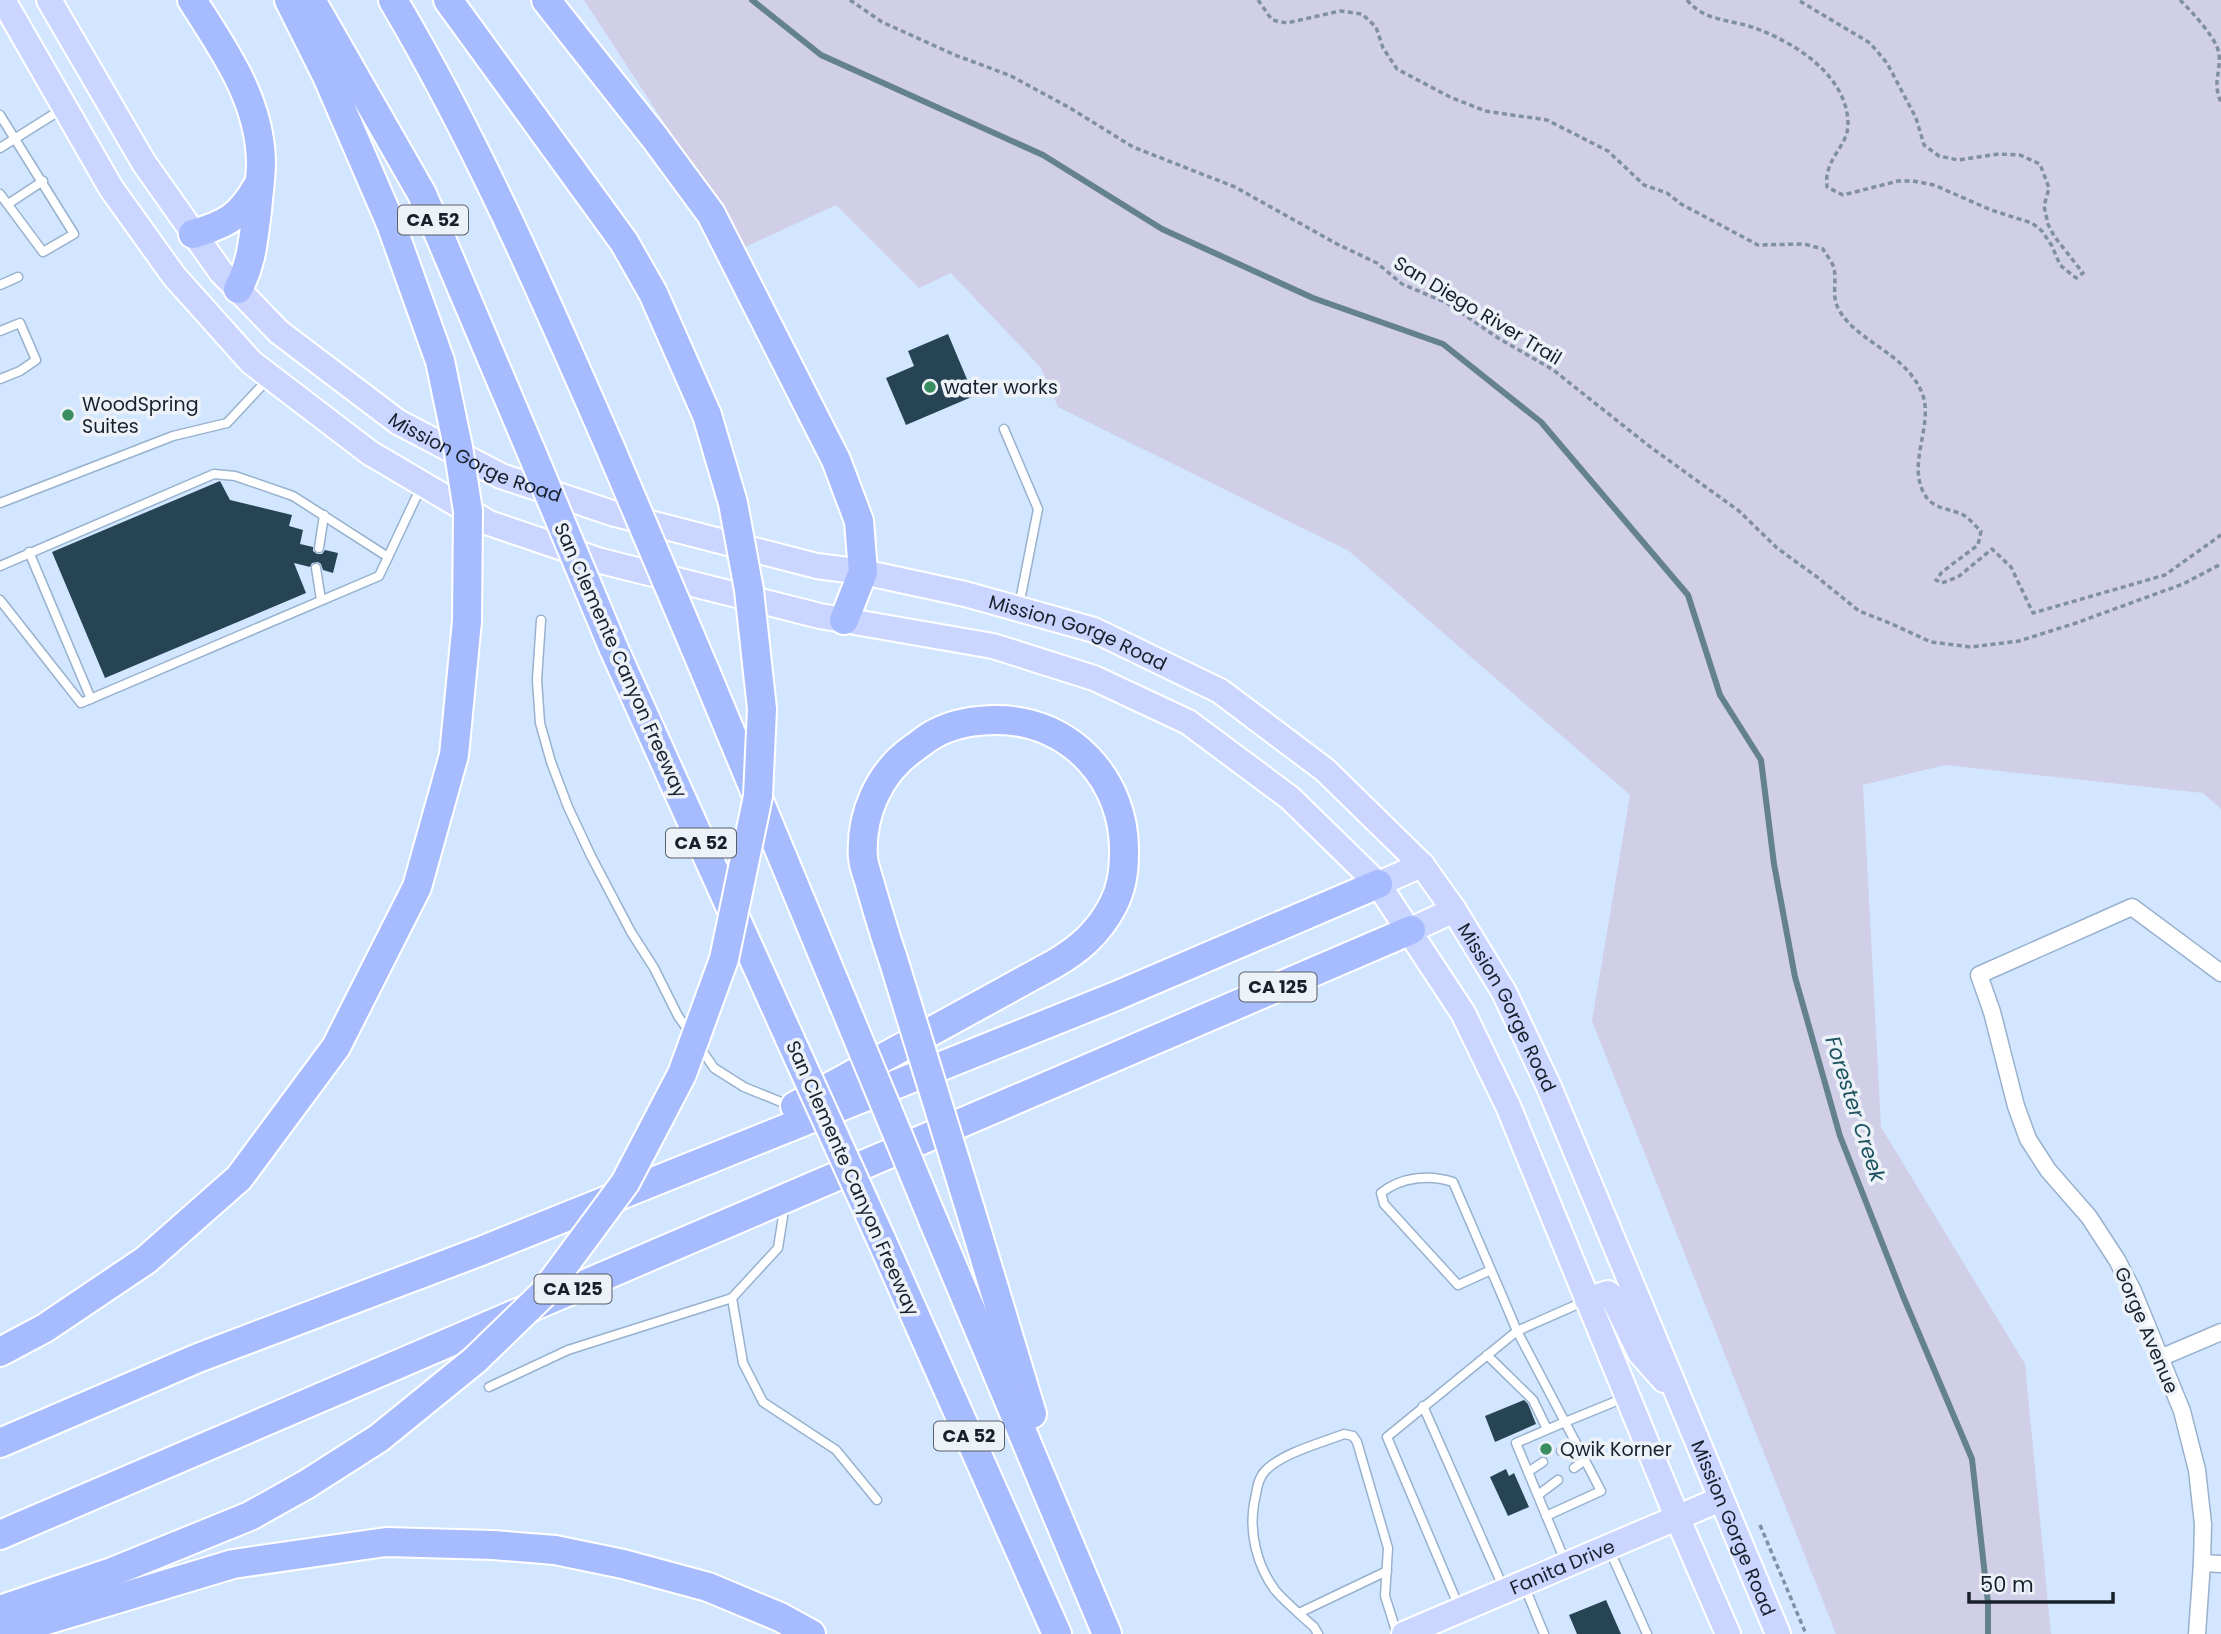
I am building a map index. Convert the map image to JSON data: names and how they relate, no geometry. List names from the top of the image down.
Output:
{
  "streets": {
    "highway": ["CA 52", "San Clemente Canyon Freeway", "CA 125"],
    "main road": ["Mission Gorge Road", "Fanita Drive"],
    "street": ["Gorge Avenue"],
    "path": ["San Diego River Trail"]
  },
  "crossings": [
    ["Mission Gorge Road", "CA 125"],
    ["Mission Gorge Road", "Fanita Drive"]
  ],
  "water": ["Forester Creek"],
  "places": ["water works", "WoodSpring Suites", "Qwik Korner"],
  "scale_bar": "50 m"
}
